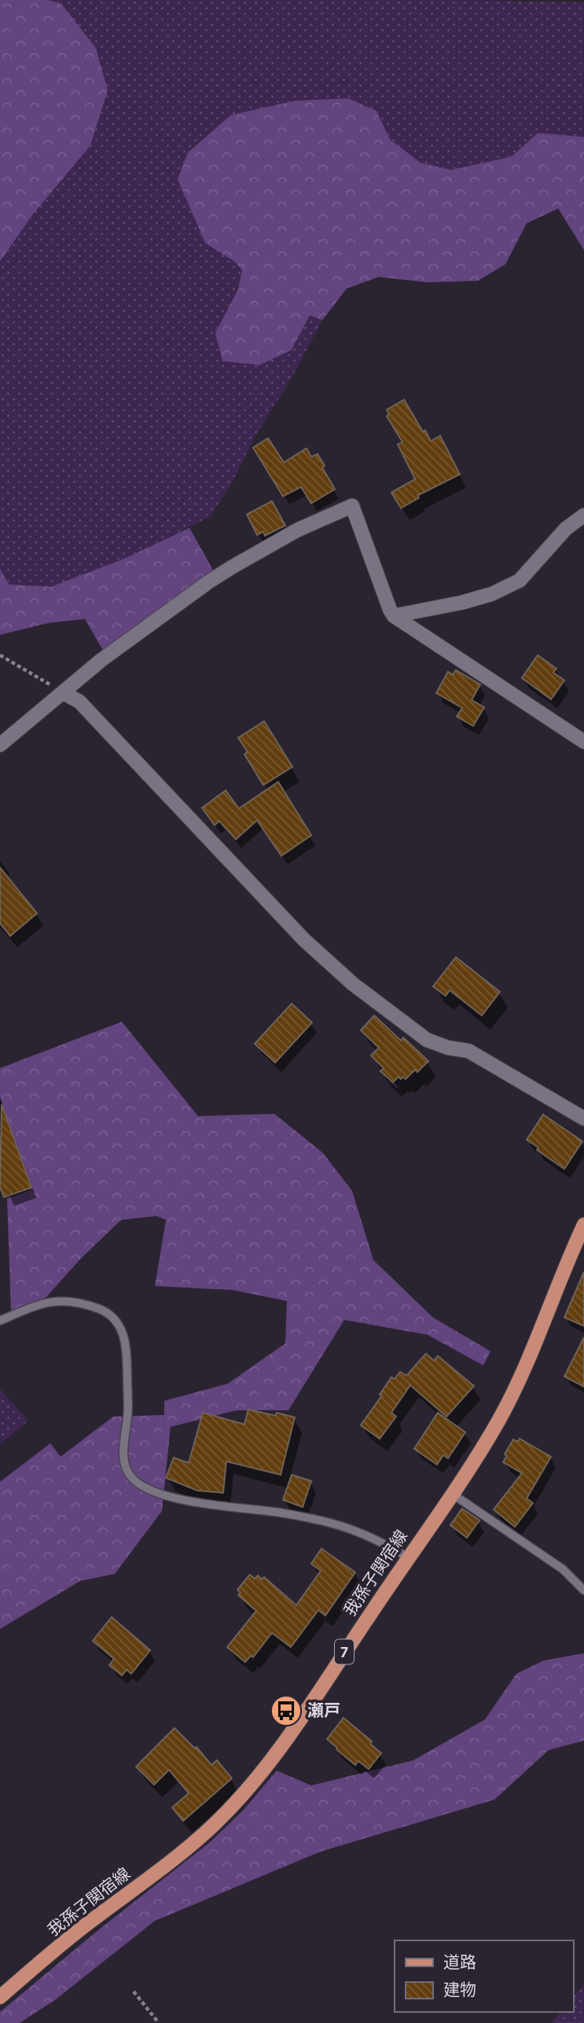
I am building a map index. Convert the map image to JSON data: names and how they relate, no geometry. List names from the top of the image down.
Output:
{
  "streets": {
    "main road": ["我孫子関宿線", "7"]
  },
  "places": {
    "bus stop": ["瀬戸"]
  },
  "legend": ["道路", "建物"]
}
